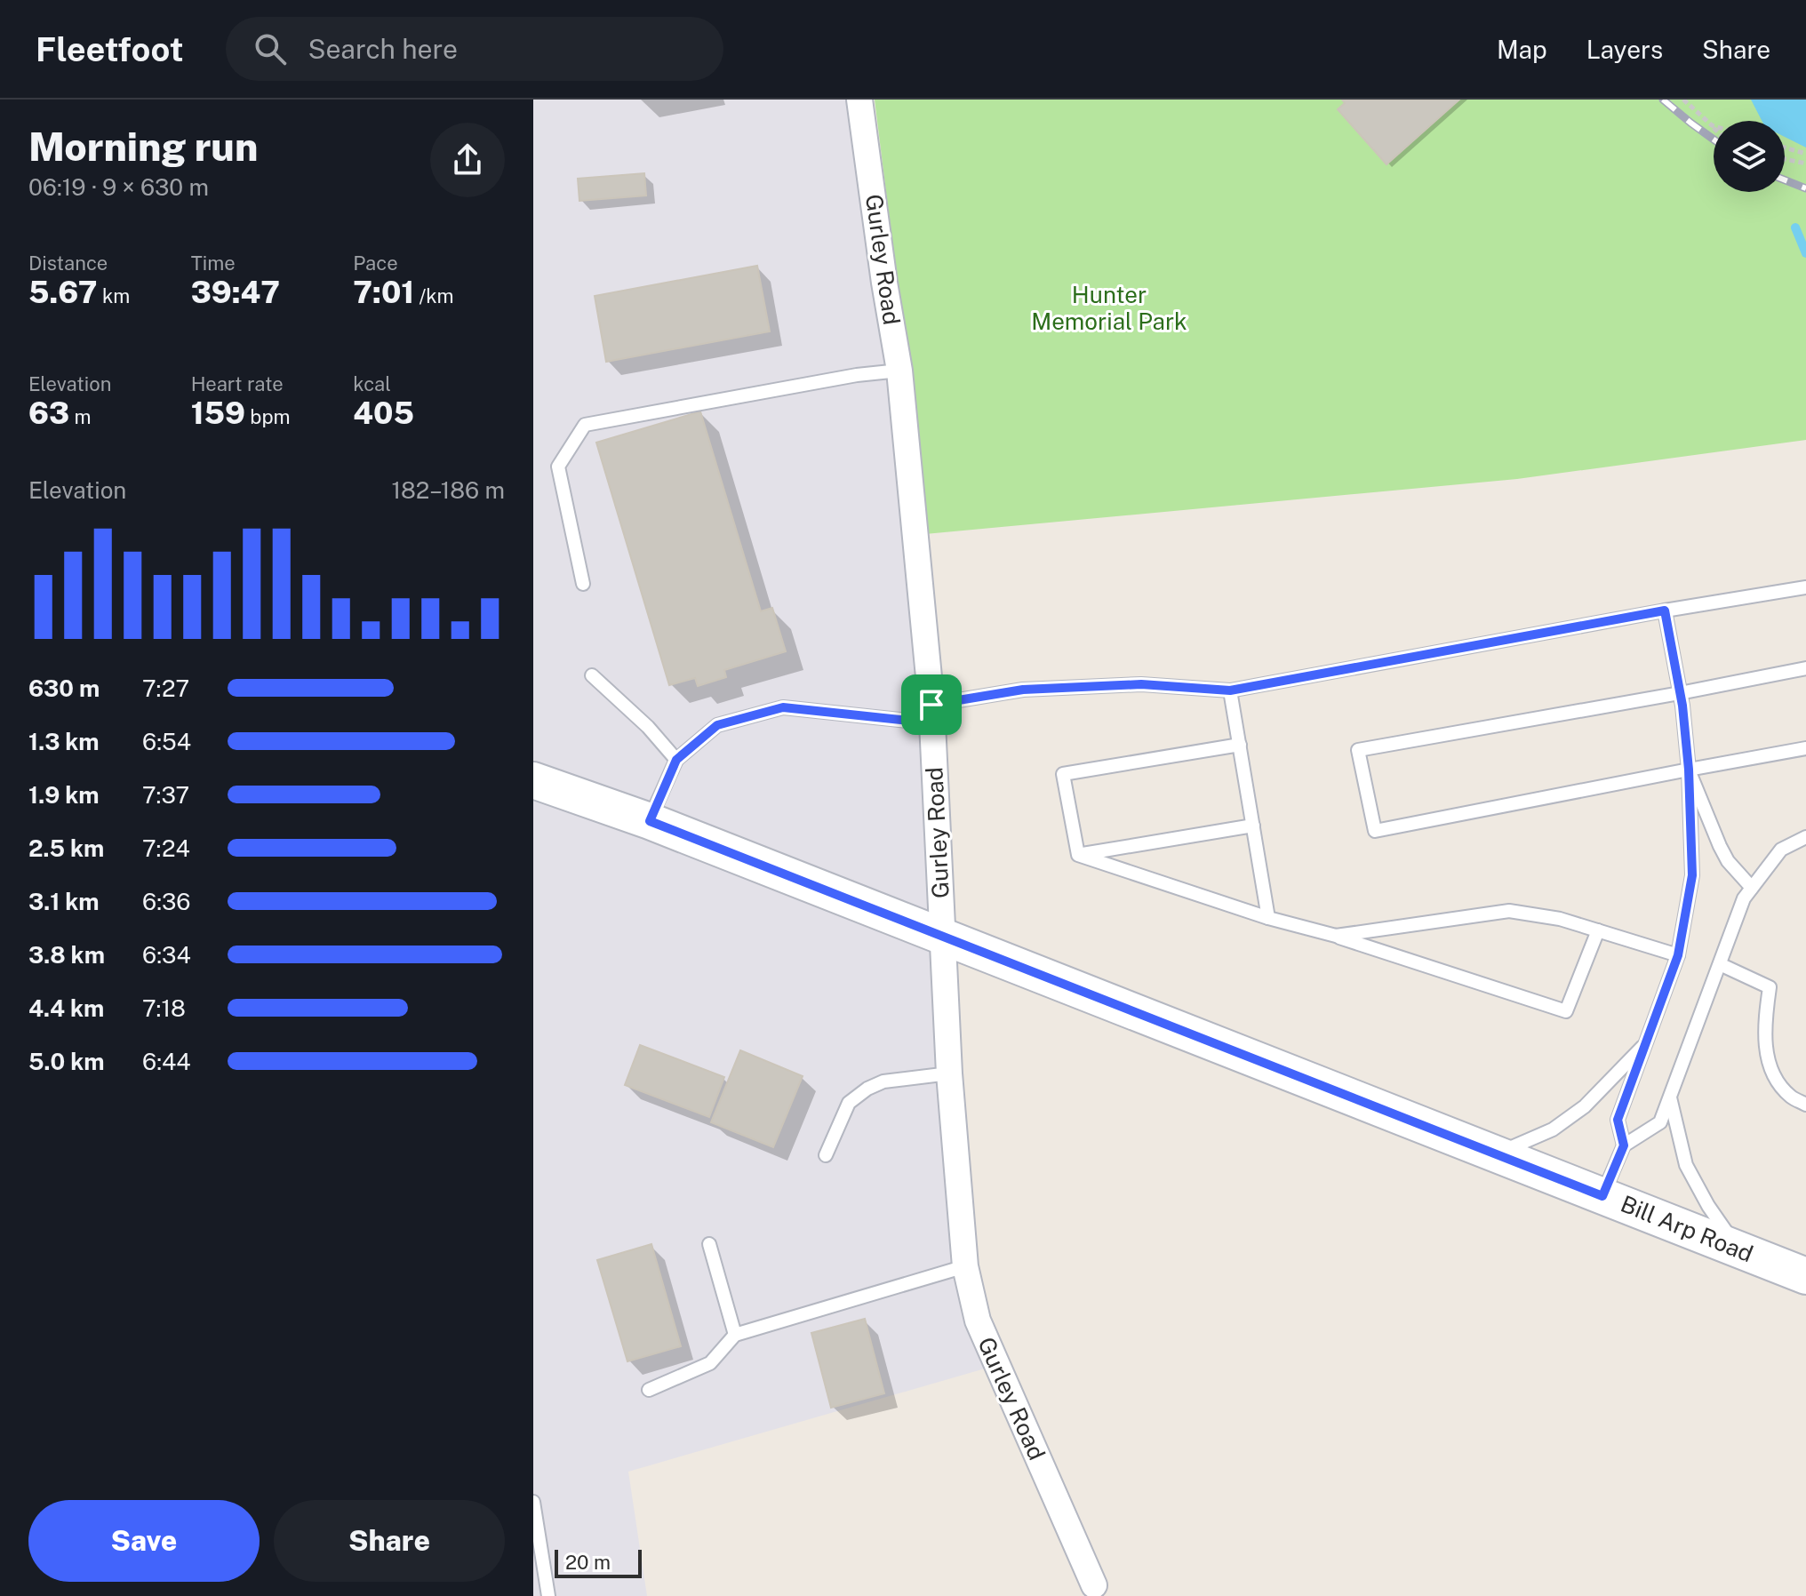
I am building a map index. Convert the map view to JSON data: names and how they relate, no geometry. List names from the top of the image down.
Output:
{
  "streets": {
    "main road": ["Bill Arp Road"],
    "street": ["Gurley Road"]
  },
  "crossings": [
    ["Gurley Road", "Bill Arp Road"]
  ],
  "parks": ["Hunter Memorial Park"],
  "scale_bar": "20 m",
  "page": {
    "header": "Fleetfoot",
    "search": "Search here",
    "nav": ["Map", "Layers", "Share"],
    "heading": ["Morning run", "06:19 · 9 × 630 m"],
    "stats": [
      ["Distance", "5.67 km"],
      ["Time", "39:47"],
      ["Pace", "7:01 /km"],
      ["Elevation", "63 m"],
      ["Heart rate", "159 bpm"],
      ["kcal", "405"]
    ],
    "chart": ["Elevation", "182–186 m"],
    "list": [
      {
        "name": "630 m",
        "note": "7:27"
      },
      {
        "name": "1.3 km",
        "note": "6:54"
      },
      {
        "name": "1.9 km",
        "note": "7:37"
      },
      {
        "name": "2.5 km",
        "note": "7:24"
      },
      {
        "name": "3.1 km",
        "note": "6:36"
      },
      {
        "name": "3.8 km",
        "note": "6:34"
      },
      {
        "name": "4.4 km",
        "note": "7:18"
      },
      {
        "name": "5.0 km",
        "note": "6:44"
      }
    ],
    "buttons": ["Save", "Share"],
    "scale": "20 m"
  }
}
